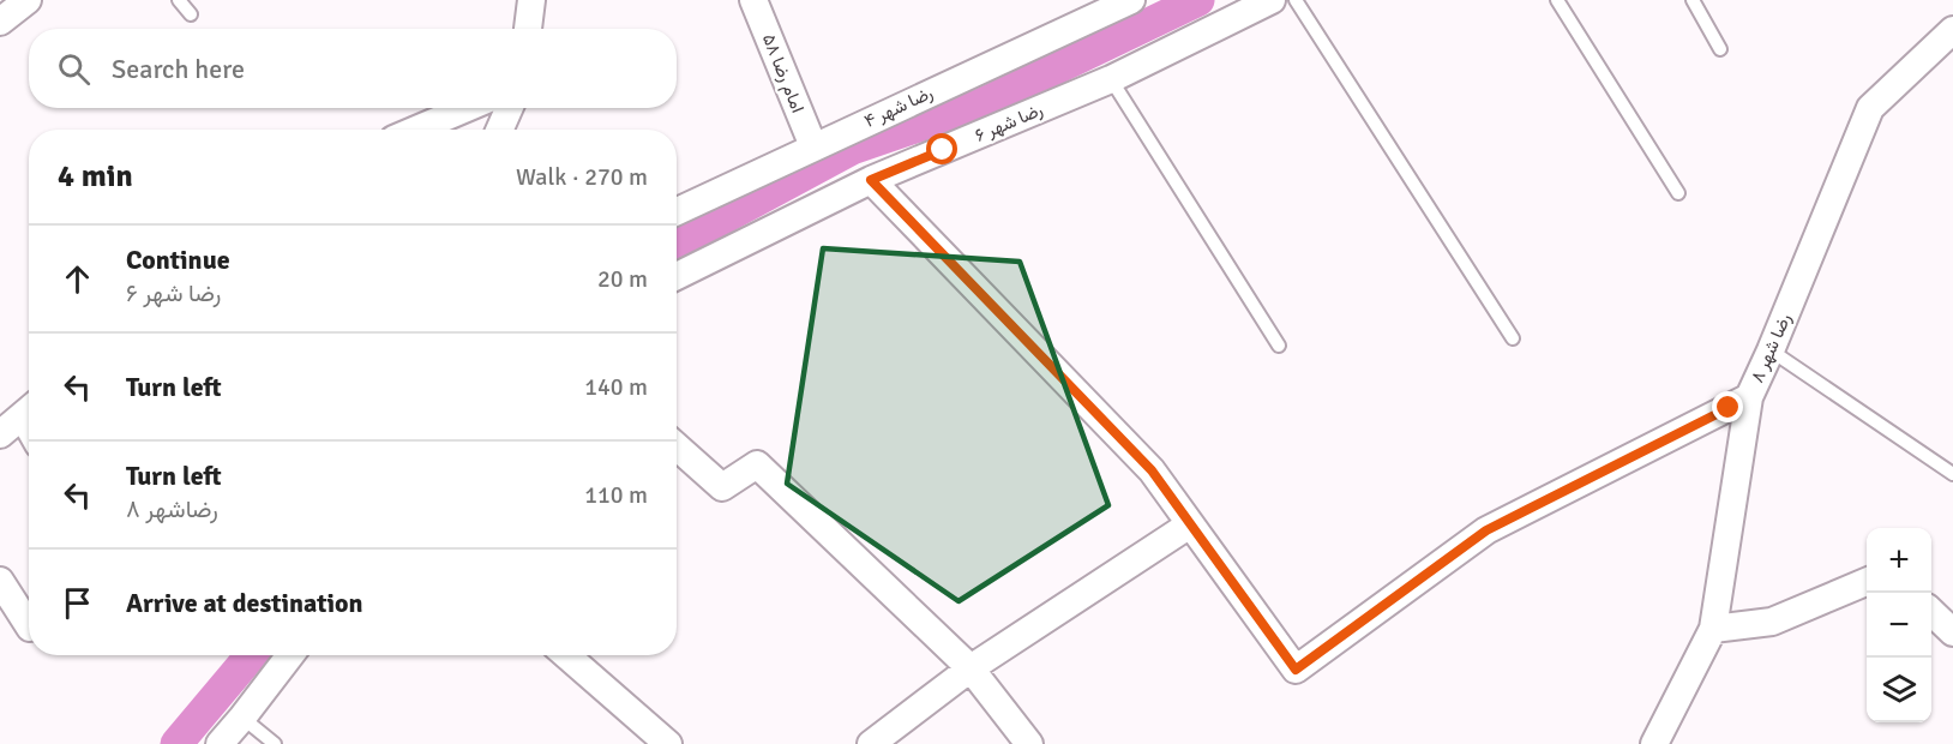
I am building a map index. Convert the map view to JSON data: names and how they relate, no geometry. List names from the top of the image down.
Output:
{
  "streets": {
    "street": [
      "امام رضا ۵۸",
      "رضا شهر ۴",
      "رضا شهر ۶",
      "رضا شهر ۸"
    ]
  },
  "crossings": [
    ["امام رضا ۵۸", "رضا شهر ۴"]
  ],
  "page": {
    "search": "Search here",
    "heading": ["4 min", "Walk · 270 m"],
    "list": [
      ["Continue", "رضا شهر ۶", "20 m"],
      ["Turn left", "140 m"],
      ["Turn left", "رضاشهر ۸", "110 m"],
      "Arrive at destination"
    ],
    "map_buttons": ["+", "−"]
  }
}
